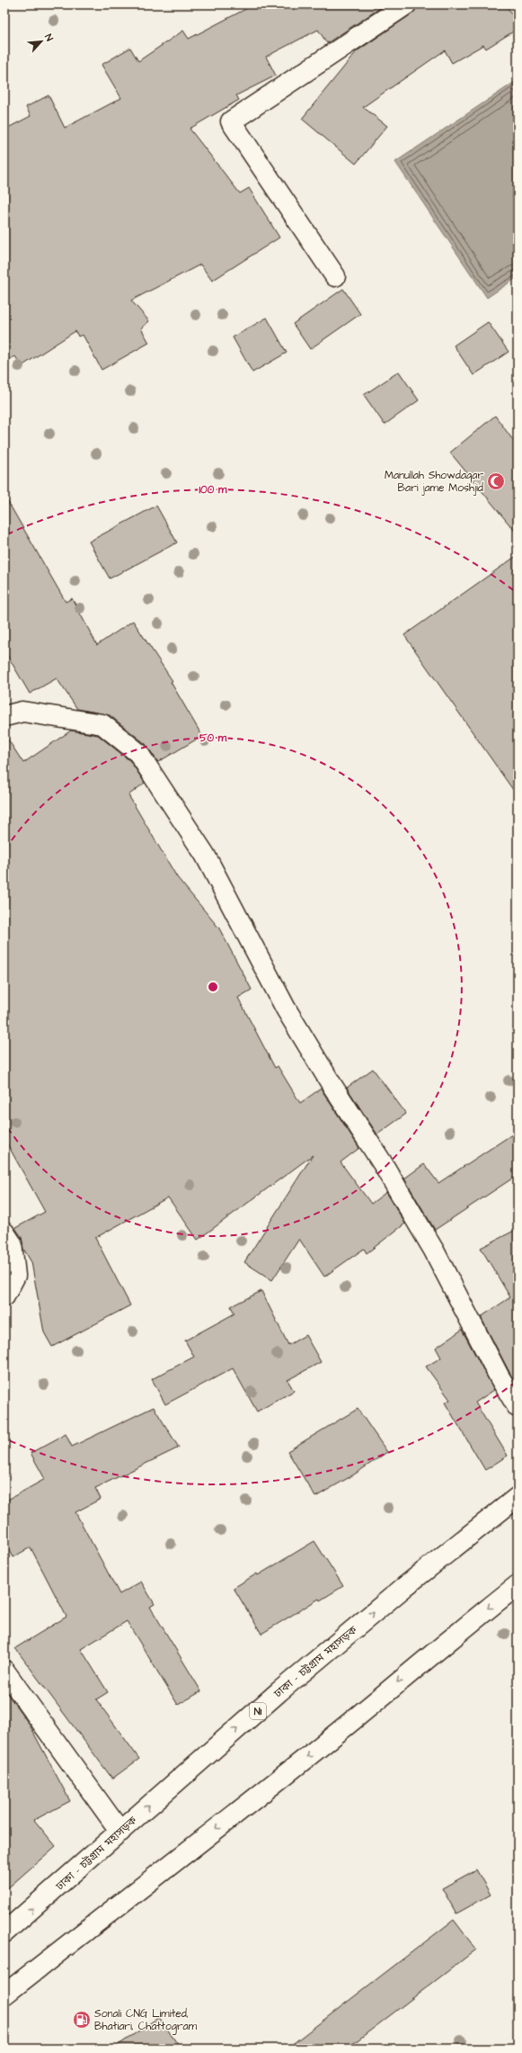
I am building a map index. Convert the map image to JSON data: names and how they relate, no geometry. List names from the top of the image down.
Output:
{
  "streets": {
    "main road": ["ঢাকা - চট্টগ্রাম মহাসড়ক", "N1"]
  },
  "places": {
    "mosque": ["Manullah Showdagar Bari jame Moshjid"],
    "fuel station": ["Sonali CNG Limited, Bhatiari, Chattogram"]
  },
  "north": "top right",
  "rings": ["100 m", "50 m"]
}
